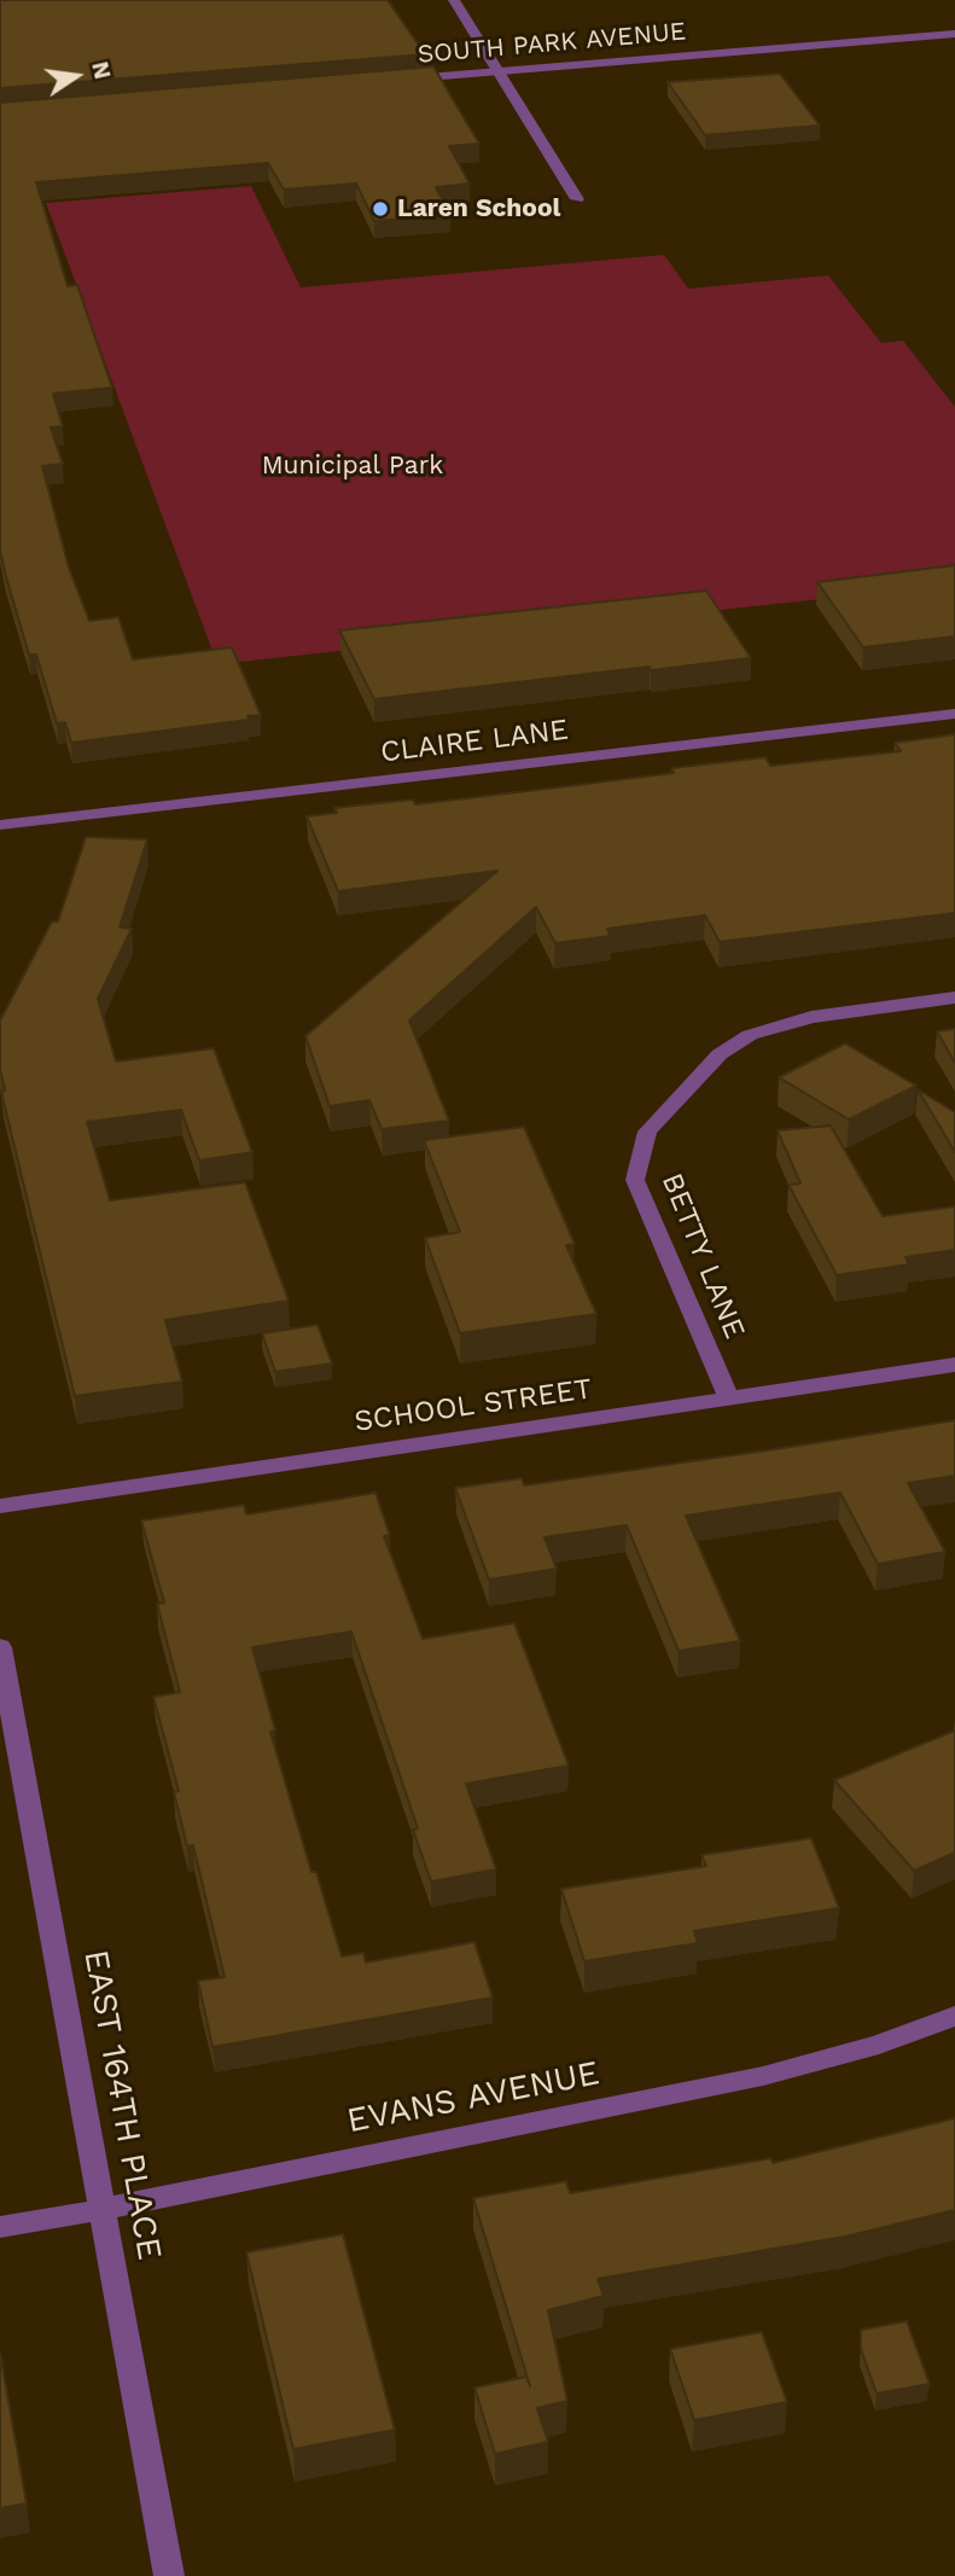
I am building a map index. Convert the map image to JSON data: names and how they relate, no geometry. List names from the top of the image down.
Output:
{
  "streets": {
    "street": [
      "SOUTH PARK AVENUE",
      "CLAIRE LANE",
      "BETTY LANE",
      "SCHOOL STREET",
      "EVANS AVENUE",
      "EAST 164TH PLACE"
    ]
  },
  "crossings": [
    ["BETTY LANE", "SCHOOL STREET"],
    ["EVANS AVENUE", "EAST 164TH PLACE"]
  ],
  "parks": ["Municipal Park"],
  "places": ["Laren School"],
  "north": "right"
}
